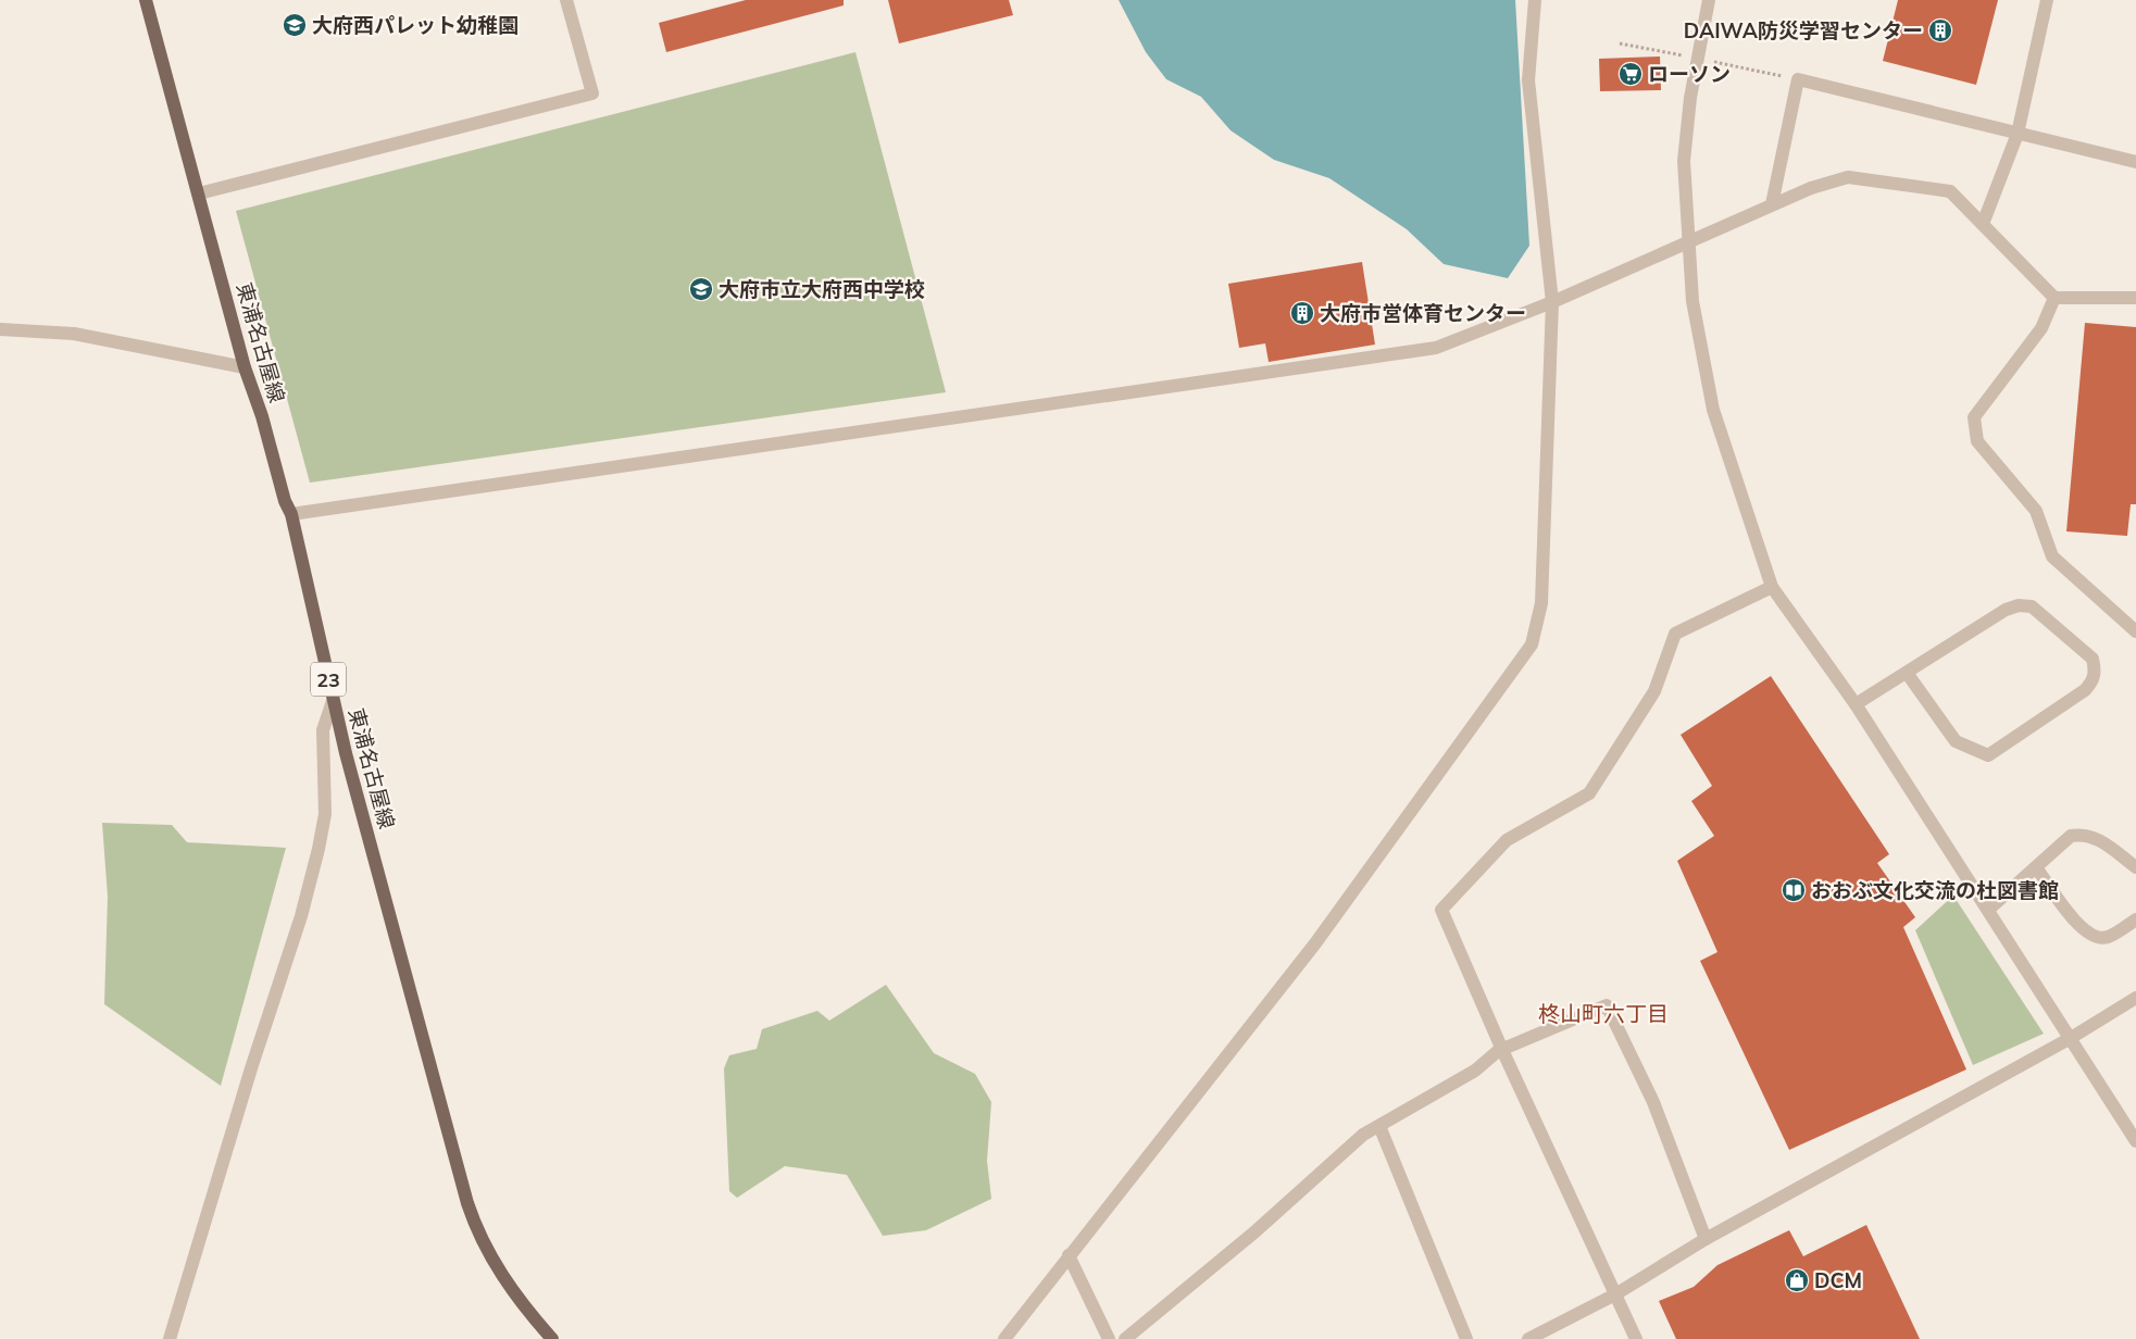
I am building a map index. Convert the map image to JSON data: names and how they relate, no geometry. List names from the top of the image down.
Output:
{
  "streets": {
    "main road": ["東浦名古屋線", "23"]
  },
  "districts": ["柊山町六丁目"],
  "places": {
    "school or university": ["大府西パレット幼稚園", "大府市立大府西中学校"],
    "building": ["DAIWA防災学習センター", "大府市営体育センター"],
    "supermarket": ["ローソン"],
    "library": ["おおぶ文化交流の杜図書館"],
    "shop": ["DCM"]
  }
}
